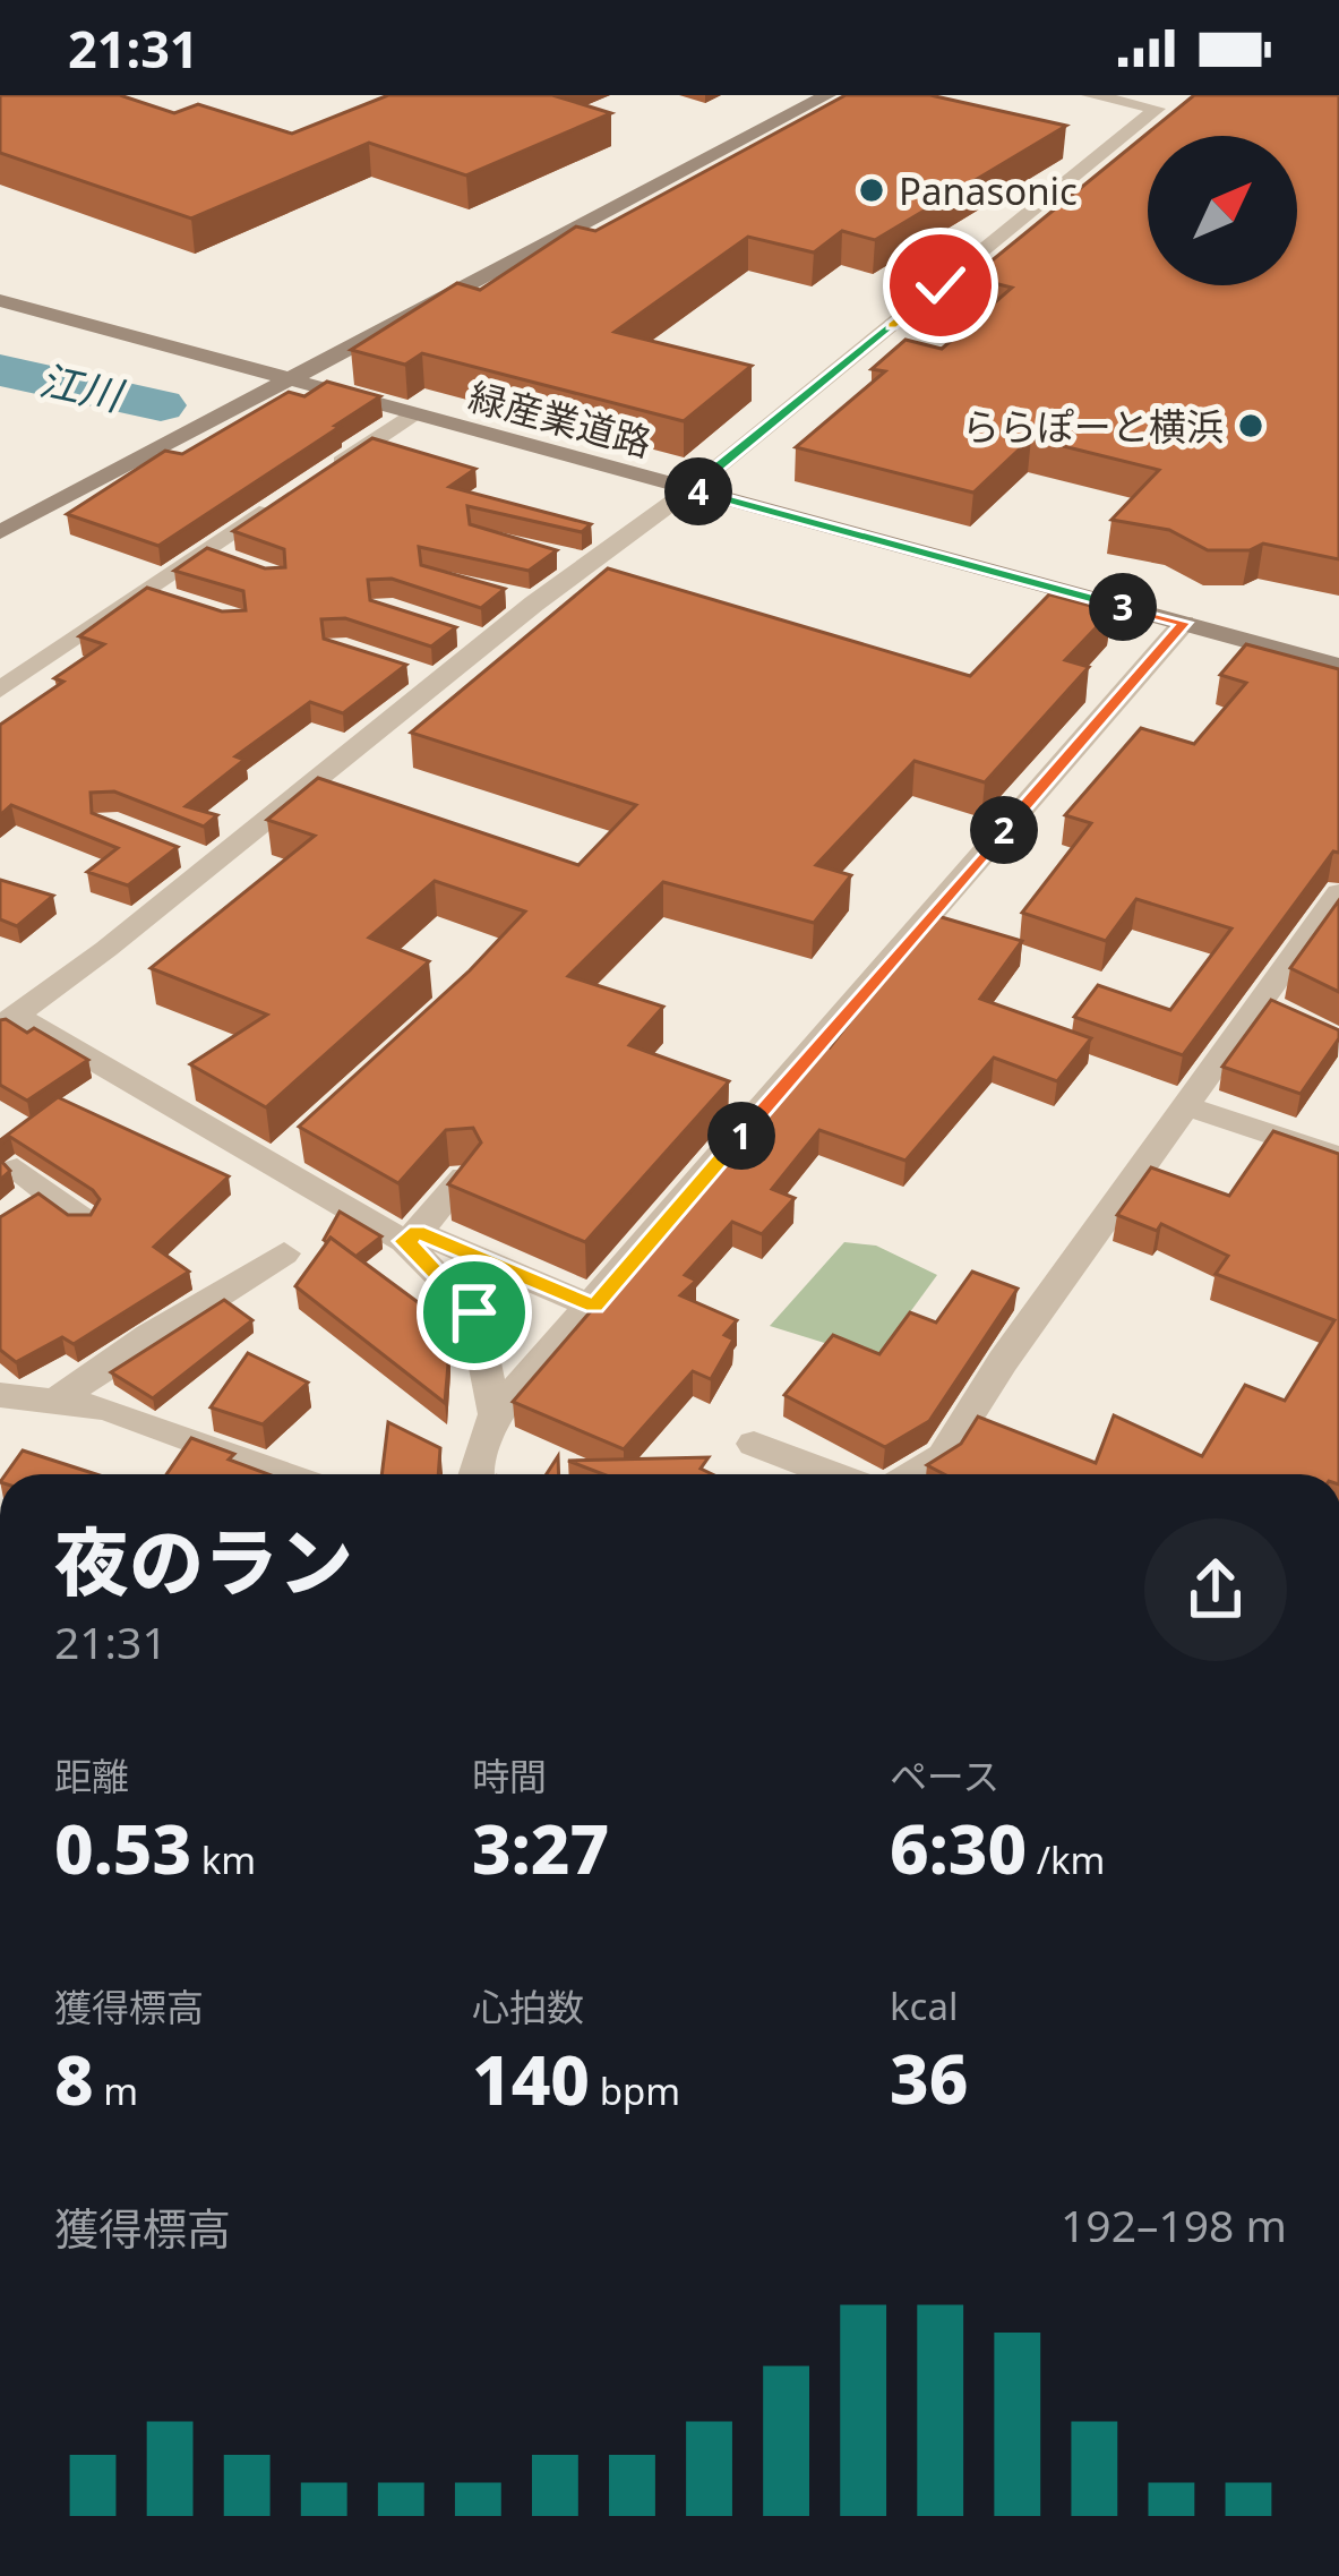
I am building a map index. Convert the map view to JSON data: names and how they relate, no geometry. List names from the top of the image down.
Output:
{
  "streets": {
    "street": ["緑産業道路"]
  },
  "water": ["江川"],
  "places": ["Panasonic", "ららぽーと横浜"],
  "north": "top right",
  "page": {
    "status": "21:31",
    "pins": [
      "4",
      "3",
      "2",
      "1"
    ],
    "heading": ["夜のラン", "21:31"],
    "stats": [
      ["距離", "0.53 km"],
      ["時間", "3:27"],
      ["ペース", "6:30 /km"],
      ["獲得標高", "8 m"],
      ["心拍数", "140 bpm"],
      ["kcal", "36"]
    ],
    "chart": ["獲得標高", "192–198 m"]
  }
}
